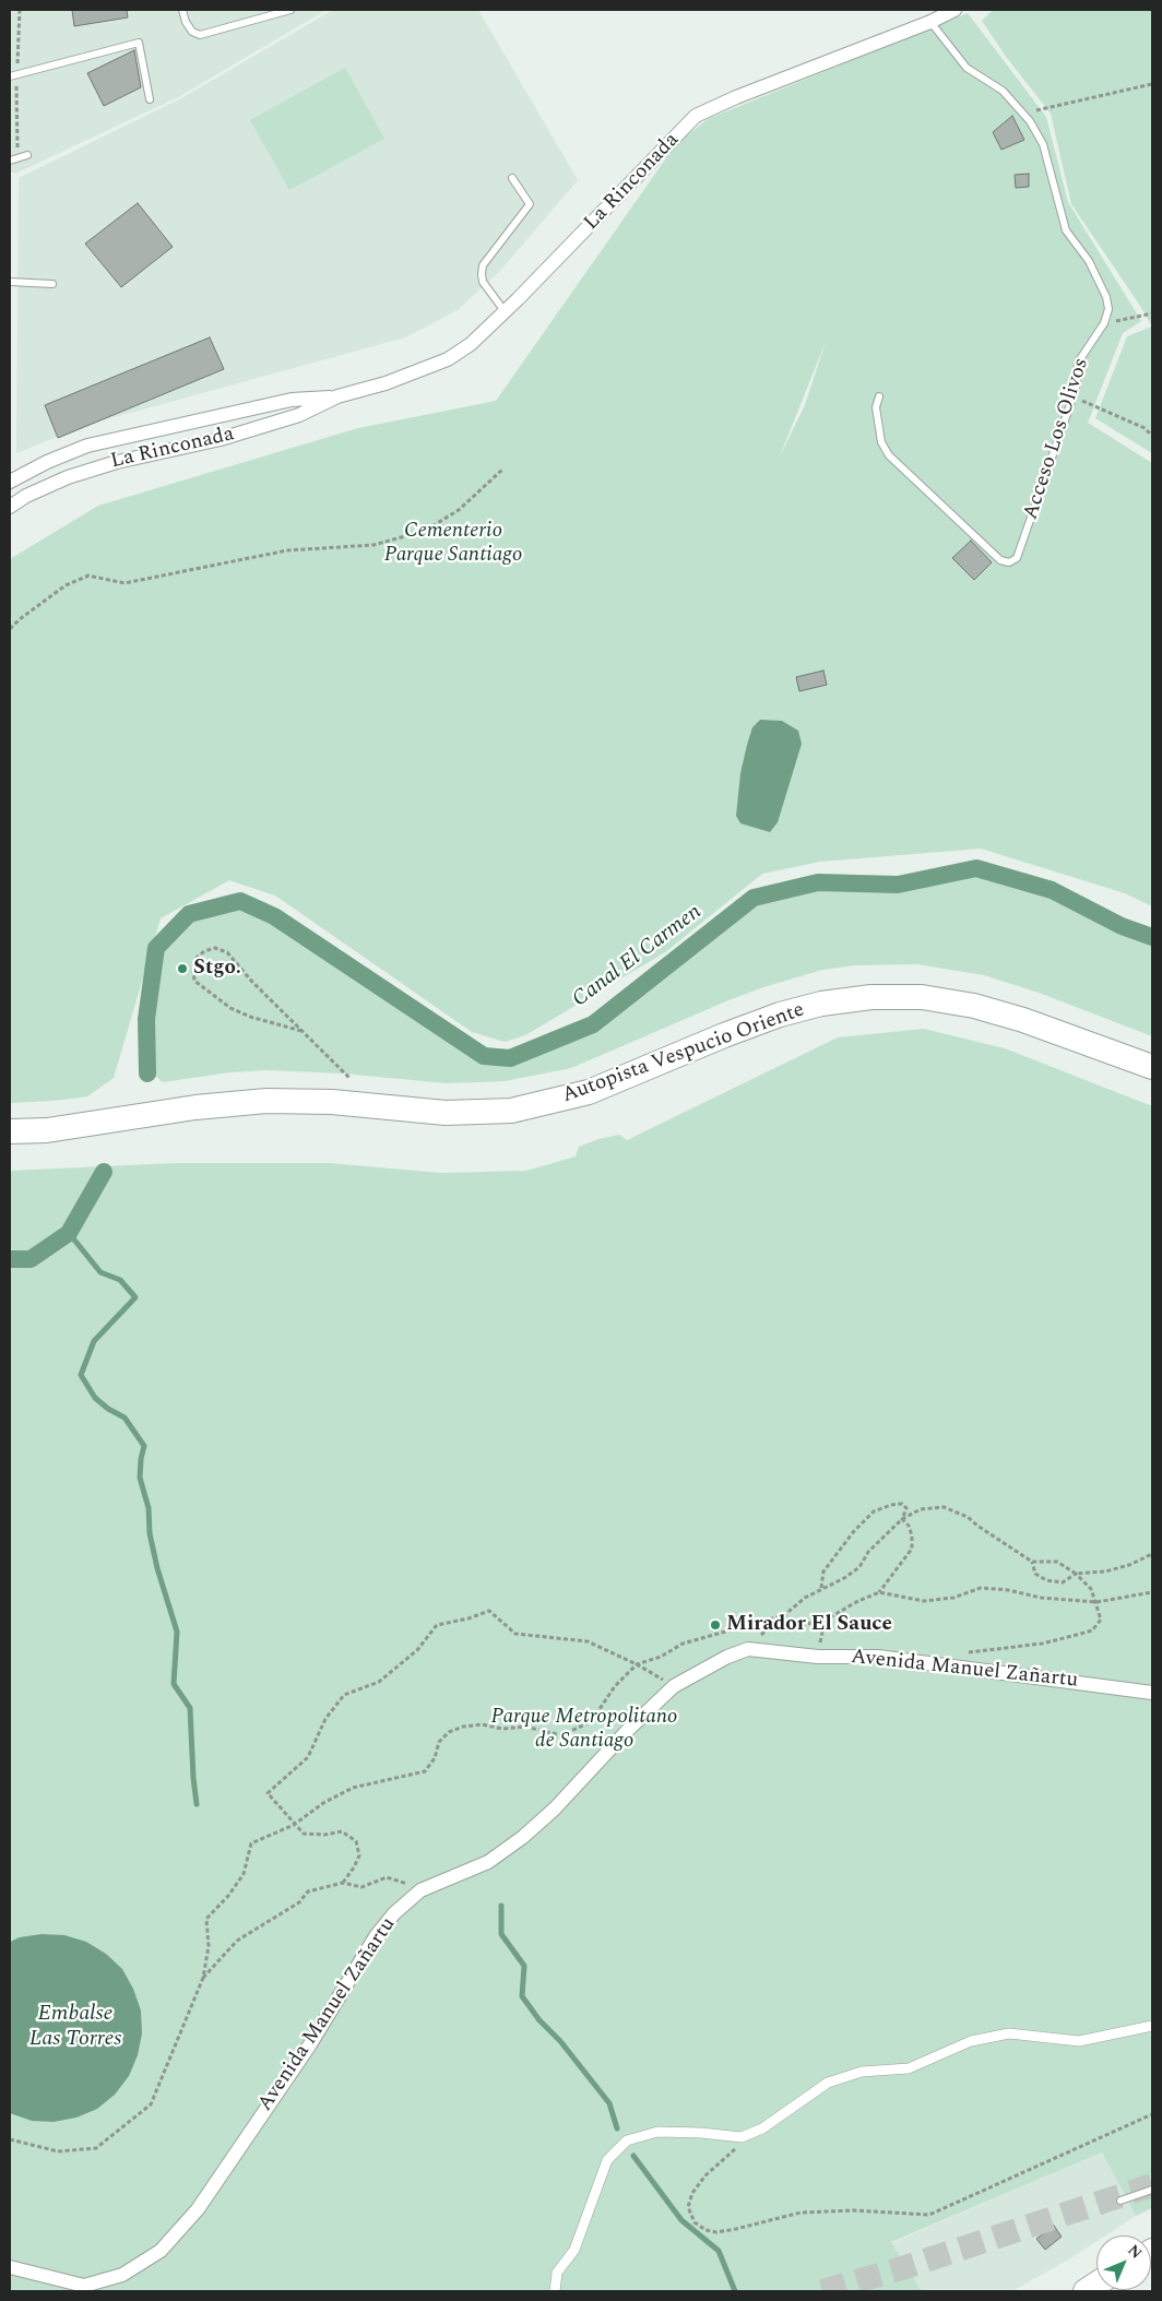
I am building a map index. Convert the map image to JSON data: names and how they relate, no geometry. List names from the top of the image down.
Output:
{
  "streets": {
    "highway": ["Autopista Vespucio Oriente"],
    "street": ["La Rinconada", "Avenida Manuel Zañartu"],
    "lane": ["Acceso Los Olivos"]
  },
  "crossings": [
    ["La Rinconada", "Acceso Los Olivos"]
  ],
  "water": ["Canal El Carmen", "Embalse Las Torres"],
  "parks": ["Cementerio Parque Santiago", "Parque Metropolitano de Santiago"],
  "places": ["Stgo.", "Mirador El Sauce"],
  "north": "top right"
}
